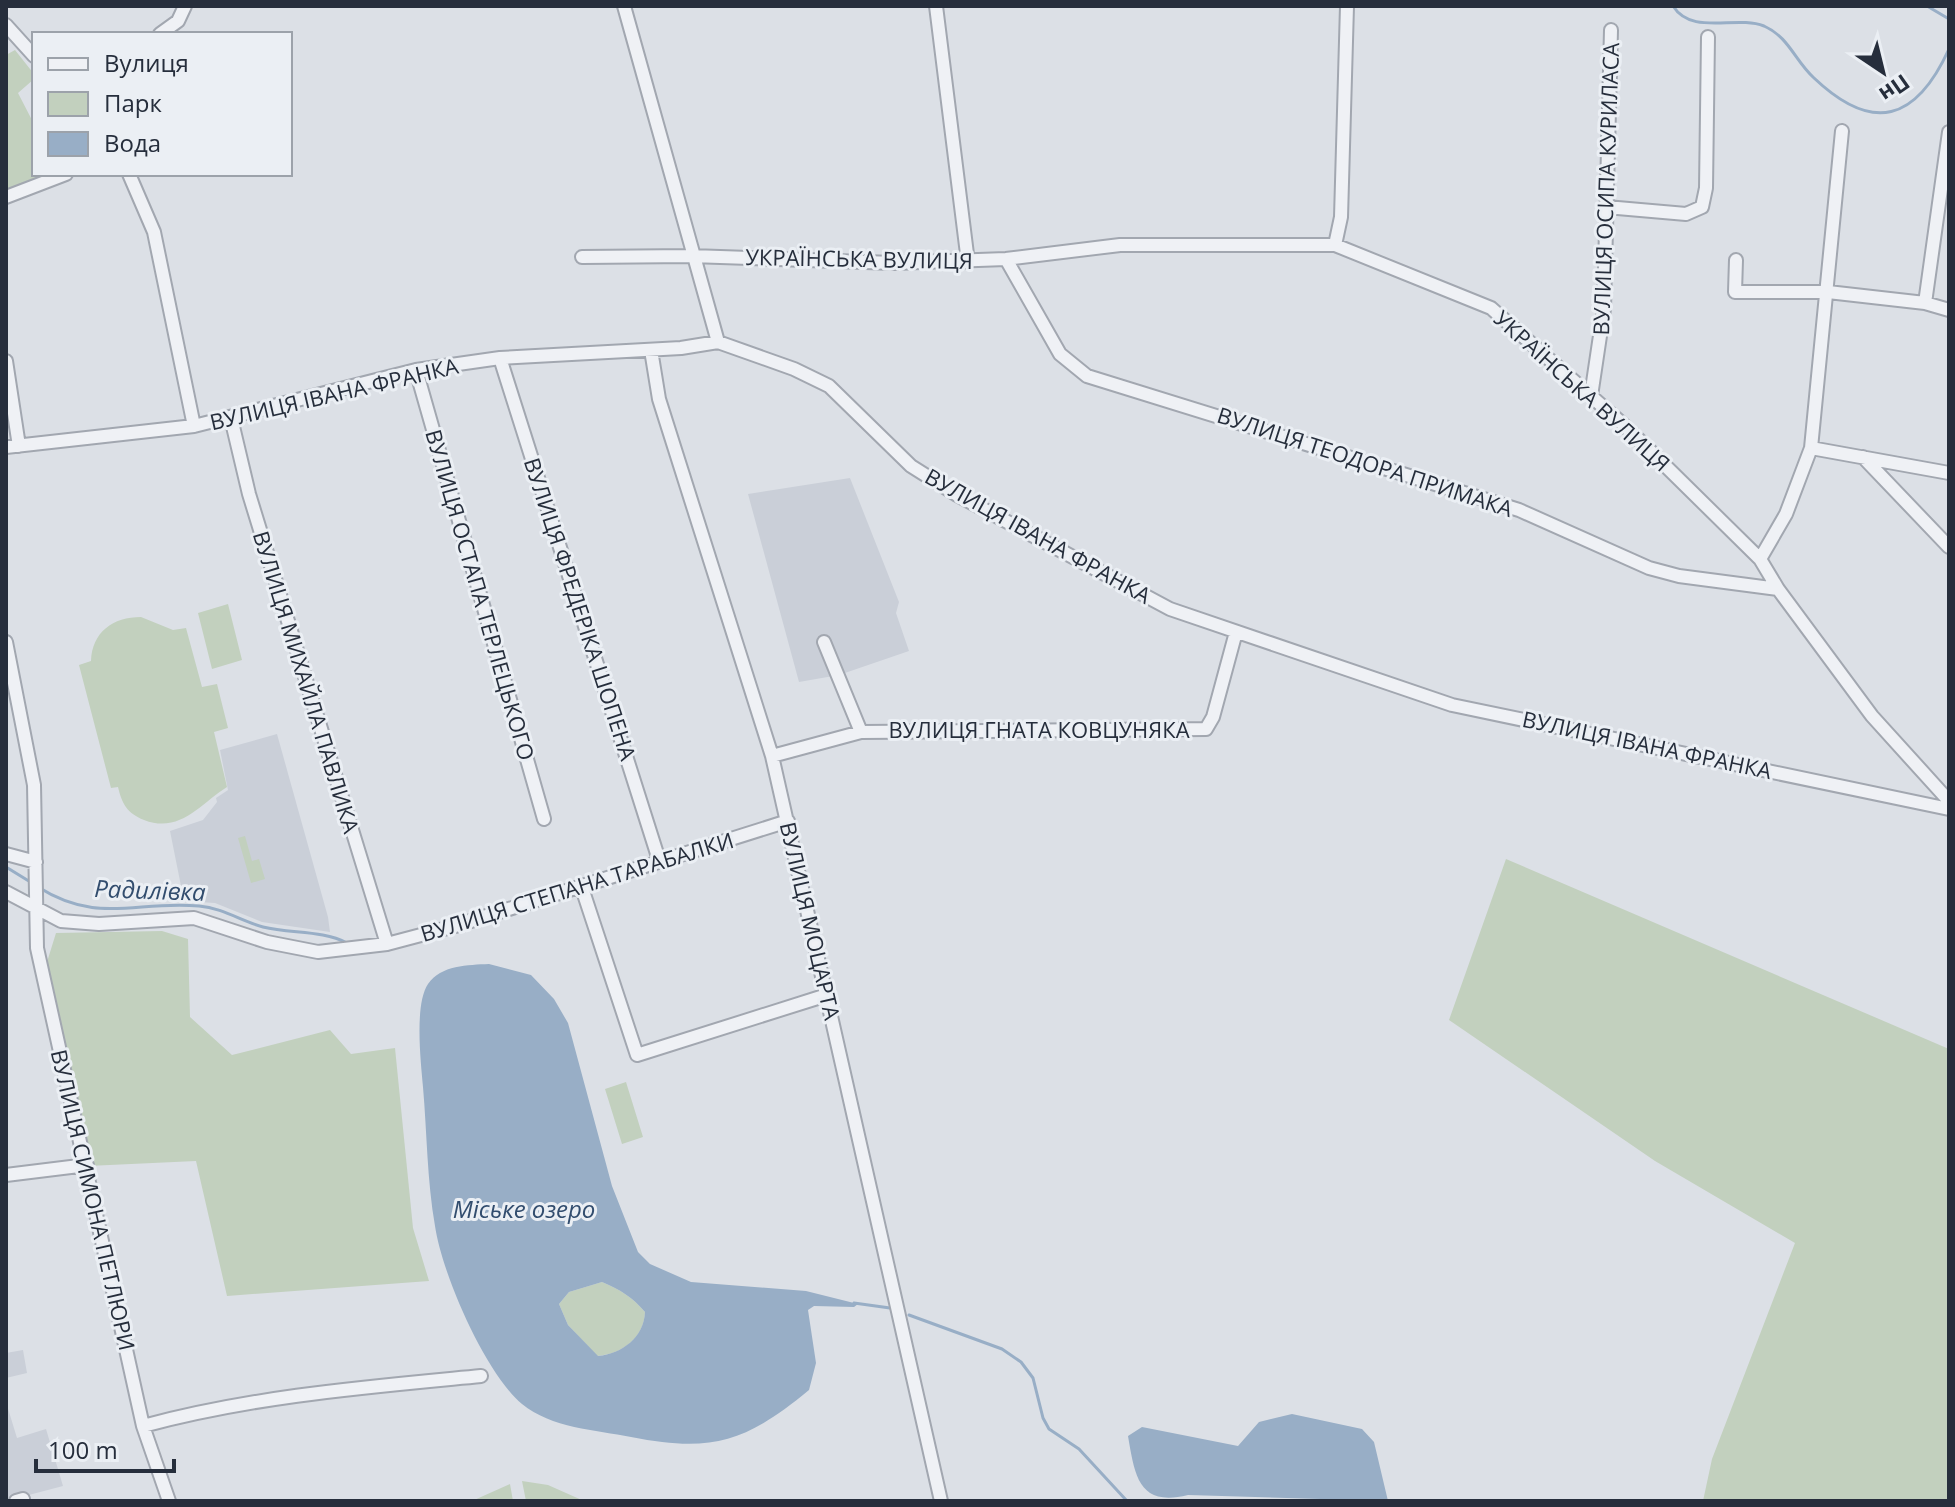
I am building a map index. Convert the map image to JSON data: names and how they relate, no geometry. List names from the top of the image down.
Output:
{
  "streets": {
    "street": [
      "ВУЛИЦЯ ОСИПА КУРИЛАСА",
      "УКРАЇНСЬКА ВУЛИЦЯ",
      "ВУЛИЦЯ ІВАНА ФРАНКА",
      "ВУЛИЦЯ ТЕОДОРА ПРИМАКА",
      "ВУЛИЦЯ ОСТАПА ТЕРЛЕЦЬКОГО",
      "ВУЛИЦЯ ФРЕДЕРІКА ШОПЕНА",
      "ВУЛИЦЯ МИХАЙЛА ПАВЛИКА",
      "ВУЛИЦЯ ГНАТА КОВЦУНЯКА",
      "ВУЛИЦЯ СТЕПАНА ТАРАБАЛКИ",
      "ВУЛИЦЯ МОЦАРТА",
      "ВУЛИЦЯ СИМОНА ПЕТЛЮРИ"
    ]
  },
  "crossings": [
    ["ВУЛИЦЯ ОСИПА КУРИЛАСА", "УКРАЇНСЬКА ВУЛИЦЯ"],
    ["УКРАЇНСЬКА ВУЛИЦЯ", "ВУЛИЦЯ ТЕОДОРА ПРИМАКА"],
    ["ВУЛИЦЯ ІВАНА ФРАНКА", "ВУЛИЦЯ ОСТАПА ТЕРЛЕЦЬКОГО"],
    ["ВУЛИЦЯ ІВАНА ФРАНКА", "ВУЛИЦЯ ФРЕДЕРІКА ШОПЕНА"],
    ["ВУЛИЦЯ ІВАНА ФРАНКА", "ВУЛИЦЯ МИХАЙЛА ПАВЛИКА"],
    ["ВУЛИЦЯ ІВАНА ФРАНКА", "ВУЛИЦЯ ГНАТА КОВЦУНЯКА"],
    ["ВУЛИЦЯ ІВАНА ФРАНКА", "ВУЛИЦЯ МОЦАРТА"],
    ["ВУЛИЦЯ ФРЕДЕРІКА ШОПЕНА", "ВУЛИЦЯ СТЕПАНА ТАРАБАЛКИ"],
    ["ВУЛИЦЯ МИХАЙЛА ПАВЛИКА", "ВУЛИЦЯ СТЕПАНА ТАРАБАЛКИ"],
    ["ВУЛИЦЯ ГНАТА КОВЦУНЯКА", "ВУЛИЦЯ МОЦАРТА"],
    ["ВУЛИЦЯ СТЕПАНА ТАРАБАЛКИ", "ВУЛИЦЯ МОЦАРТА"],
    ["ВУЛИЦЯ СТЕПАНА ТАРАБАЛКИ", "ВУЛИЦЯ СИМОНА ПЕТЛЮРИ"]
  ],
  "water": ["Радилівка", "Міське озеро"],
  "legend": ["Вулиця", "Парк", "Вода"],
  "scale_bar": "100 m",
  "north": "bottom right"
}
